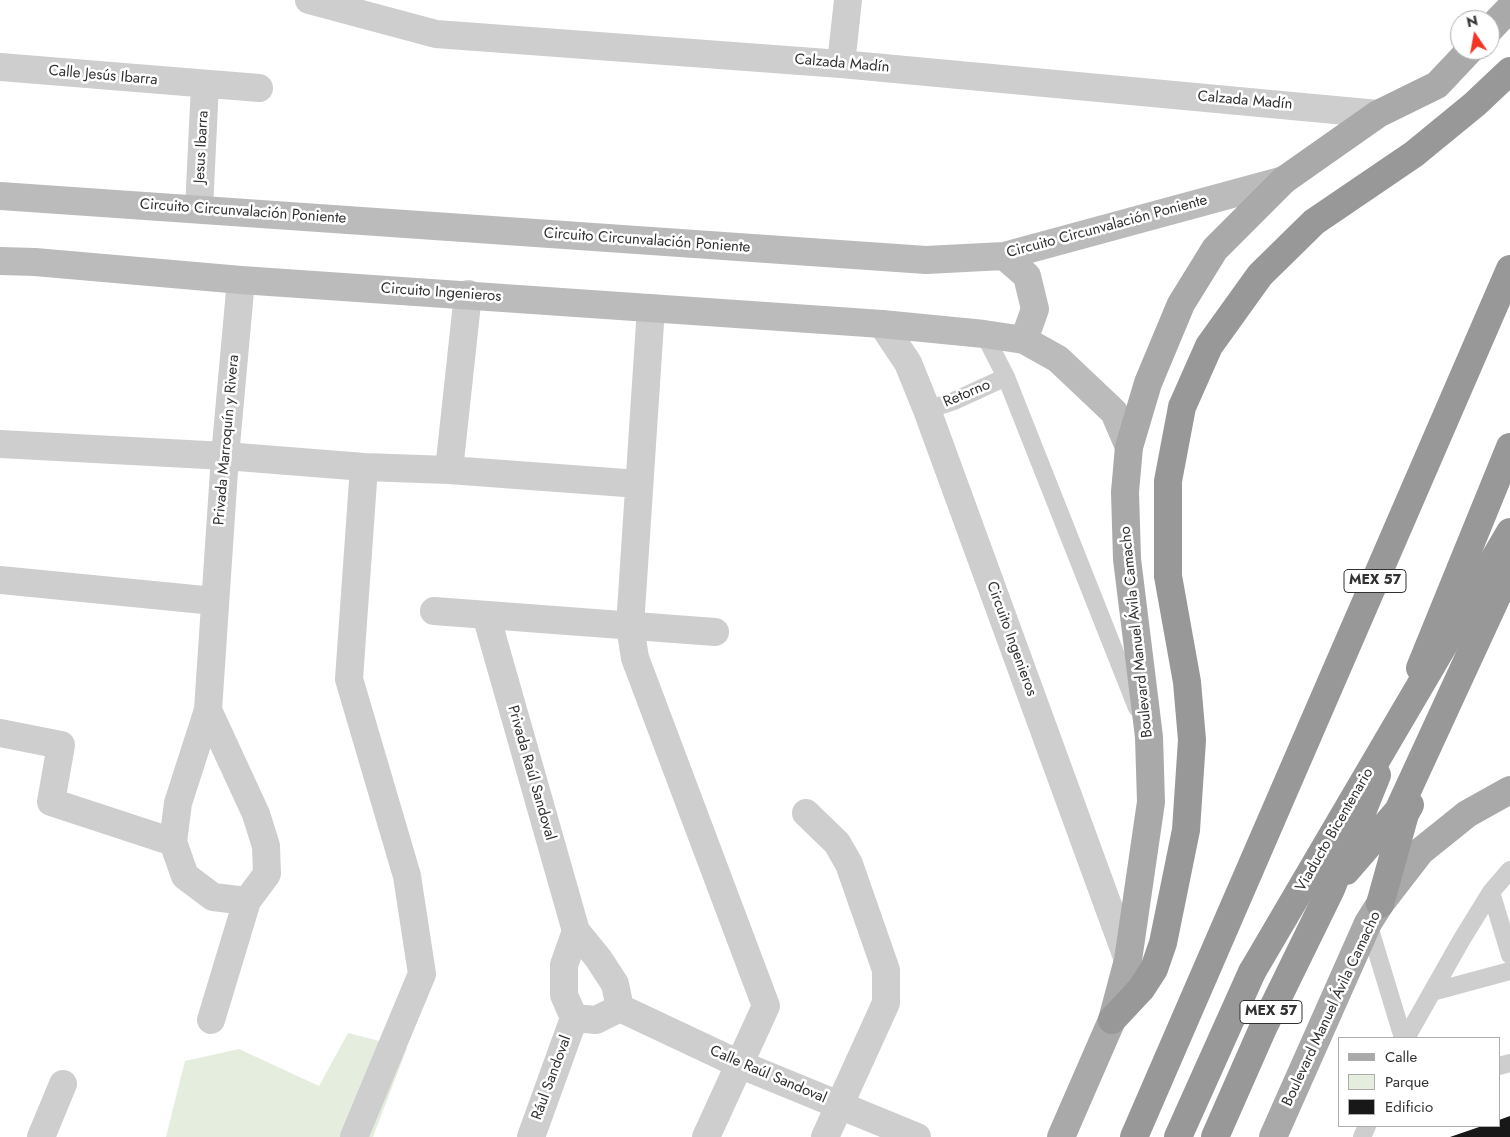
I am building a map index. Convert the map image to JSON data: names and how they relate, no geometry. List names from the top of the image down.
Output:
{
  "streets": {
    "highway": ["MEX 57", "Viaducto Bicentenario"],
    "main road": ["Circuito Circunvalación Poniente", "Circuito Ingenieros", "Boulevard Manuel Ávila Camacho"],
    "street": [
      "Calzada Madín",
      "Calle Jesús Ibarra",
      "Jesus Ibarra",
      "Privada Marroquín y Rivera",
      "Privada Raúl Sandoval",
      "Calle Raúl Sandoval",
      "Rául Sandoval"
    ],
    "lane": ["Retorno"]
  },
  "crossings": [
    ["Calzada Madín", "Boulevard Manuel Ávila Camacho"],
    ["Calle Jesús Ibarra", "Jesus Ibarra"],
    ["Jesus Ibarra", "Circuito Circunvalación Poniente"],
    ["Circuito Circunvalación Poniente", "Boulevard Manuel Ávila Camacho"],
    ["Circuito Ingenieros", "Retorno"],
    ["Circuito Ingenieros", "Privada Marroquín y Rivera"],
    ["Circuito Ingenieros", "Boulevard Manuel Ávila Camacho"]
  ],
  "legend": ["Calle", "Parque", "Edificio"],
  "north": "top"
}
